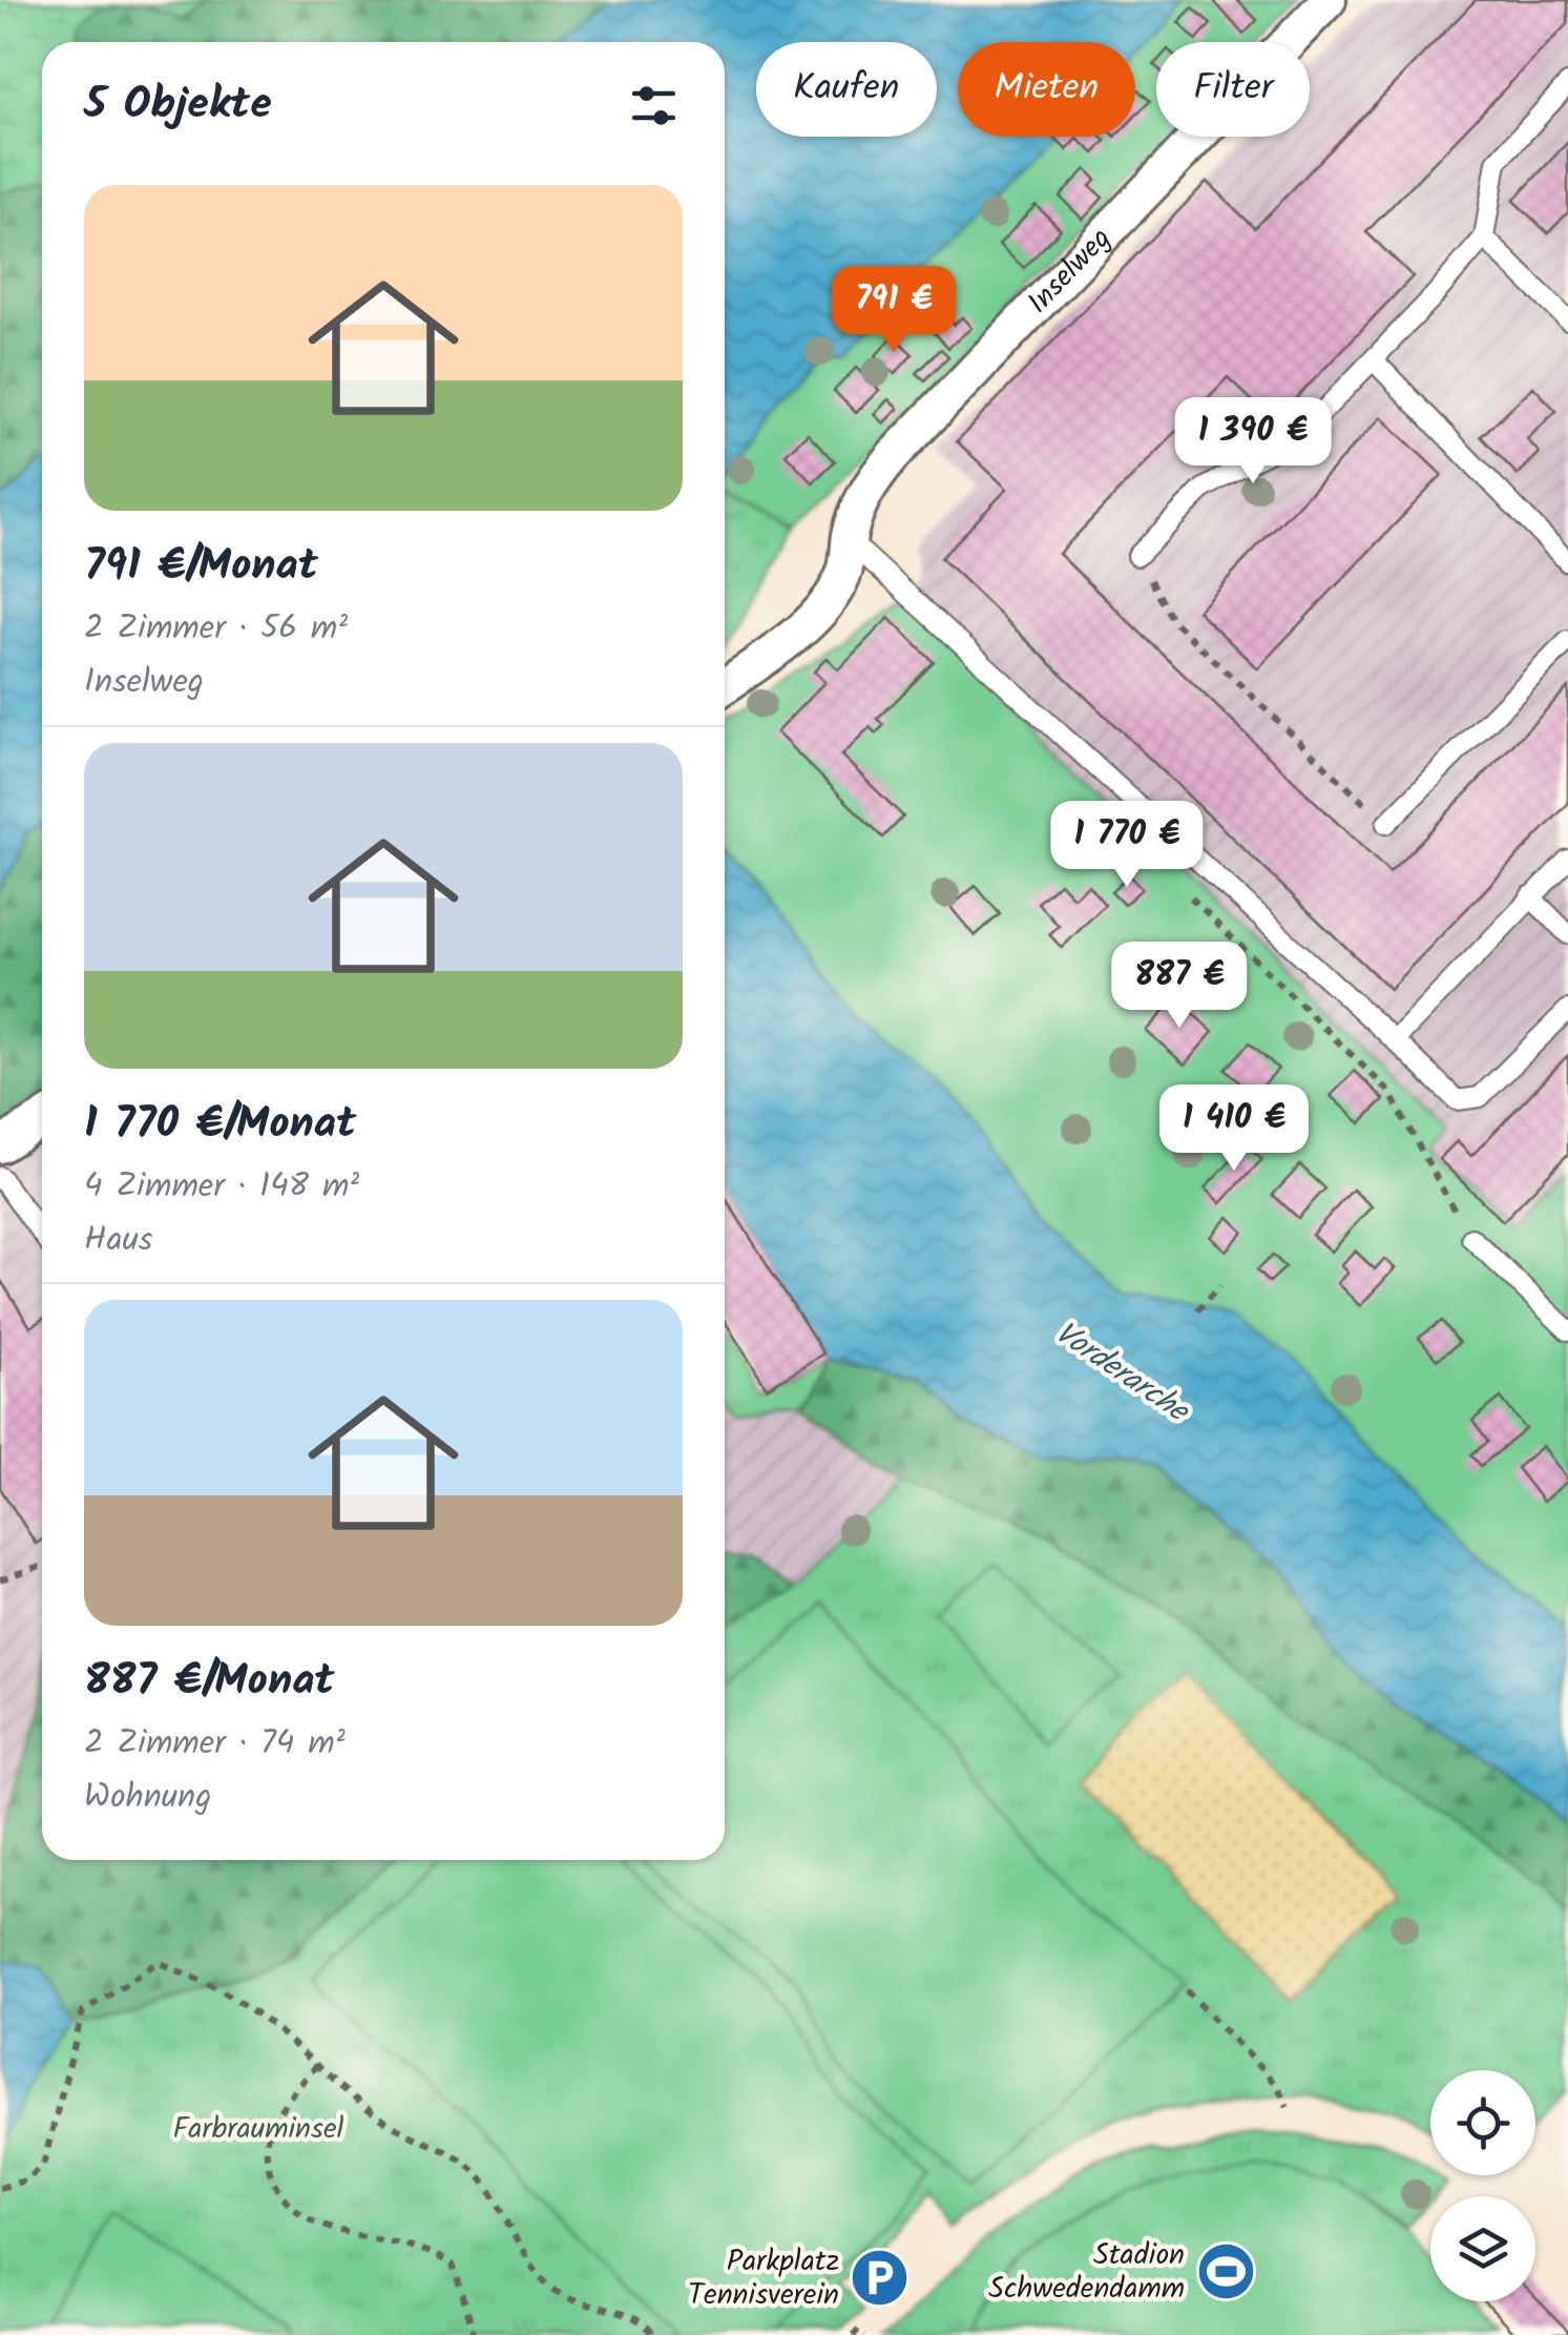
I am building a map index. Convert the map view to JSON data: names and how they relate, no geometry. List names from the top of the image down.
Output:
{
  "streets": {
    "street": ["Inselweg"]
  },
  "water": ["Vorderarche"],
  "parks": ["Farbrauminsel"],
  "places": {
    "sports": ["Stadion Schwedendamm"],
    "parking": ["Parkplatz Tennisverein"]
  },
  "page": {
    "chip": ["Kaufen", "Mieten", "Filter"],
    "heading": "5 Objekte",
    "list": [
      {
        "name": "791 €/Monat",
        "note": "2 Zimmer · 56 m² · Inselweg"
      },
      {
        "name": "1 770 €/Monat",
        "note": "4 Zimmer · 148 m² · Haus"
      },
      {
        "name": "887 €/Monat",
        "note": "2 Zimmer · 74 m² · Wohnung"
      }
    ],
    "price": [
      "791 €",
      "1 390 €",
      "1 770 €",
      "887 €",
      "1 410 €"
    ]
  }
}
